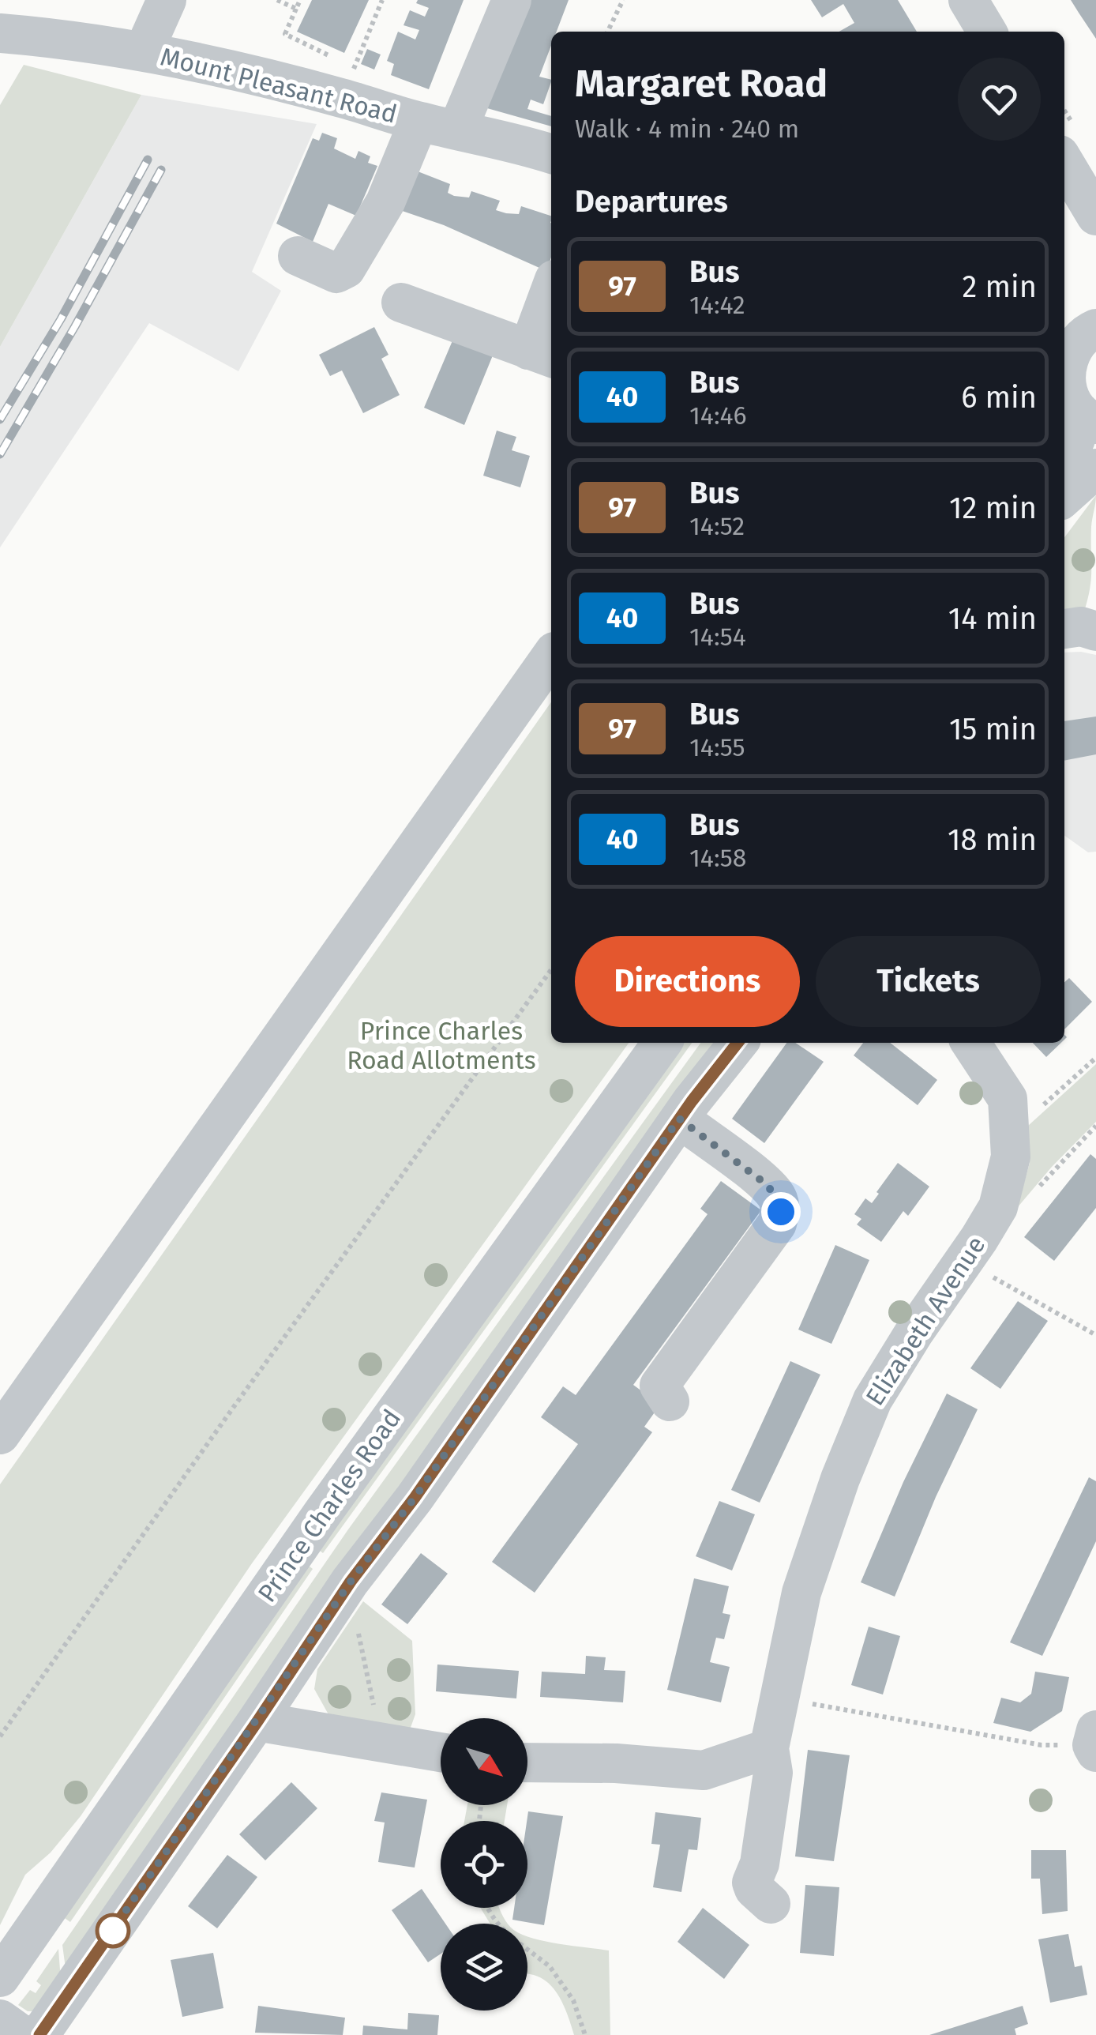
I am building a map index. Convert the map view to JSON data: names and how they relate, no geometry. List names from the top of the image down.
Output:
{
  "streets": {
    "street": ["Mount Pleasant Road", "Elizabeth Avenue", "Prince Charles Road"]
  },
  "parks": ["Prince Charles Road Allotments"],
  "lines": ["bus line 97"],
  "north": "bottom right",
  "page": {
    "heading": [
      ["Margaret Road", "Walk · 4 min · 240 m"],
      "Departures"
    ],
    "list": [
      {
        "mark": "97",
        "name": "Bus",
        "note": "14:42",
        "value": "2 min"
      },
      {
        "mark": "40",
        "name": "Bus",
        "note": "14:46",
        "value": "6 min"
      },
      {
        "mark": "97",
        "name": "Bus",
        "note": "14:52",
        "value": "12 min"
      },
      {
        "mark": "40",
        "name": "Bus",
        "note": "14:54",
        "value": "14 min"
      },
      {
        "mark": "97",
        "name": "Bus",
        "note": "14:55",
        "value": "15 min"
      },
      {
        "mark": "40",
        "name": "Bus",
        "note": "14:58",
        "value": "18 min"
      }
    ],
    "buttons": ["Directions", "Tickets"]
  }
}
